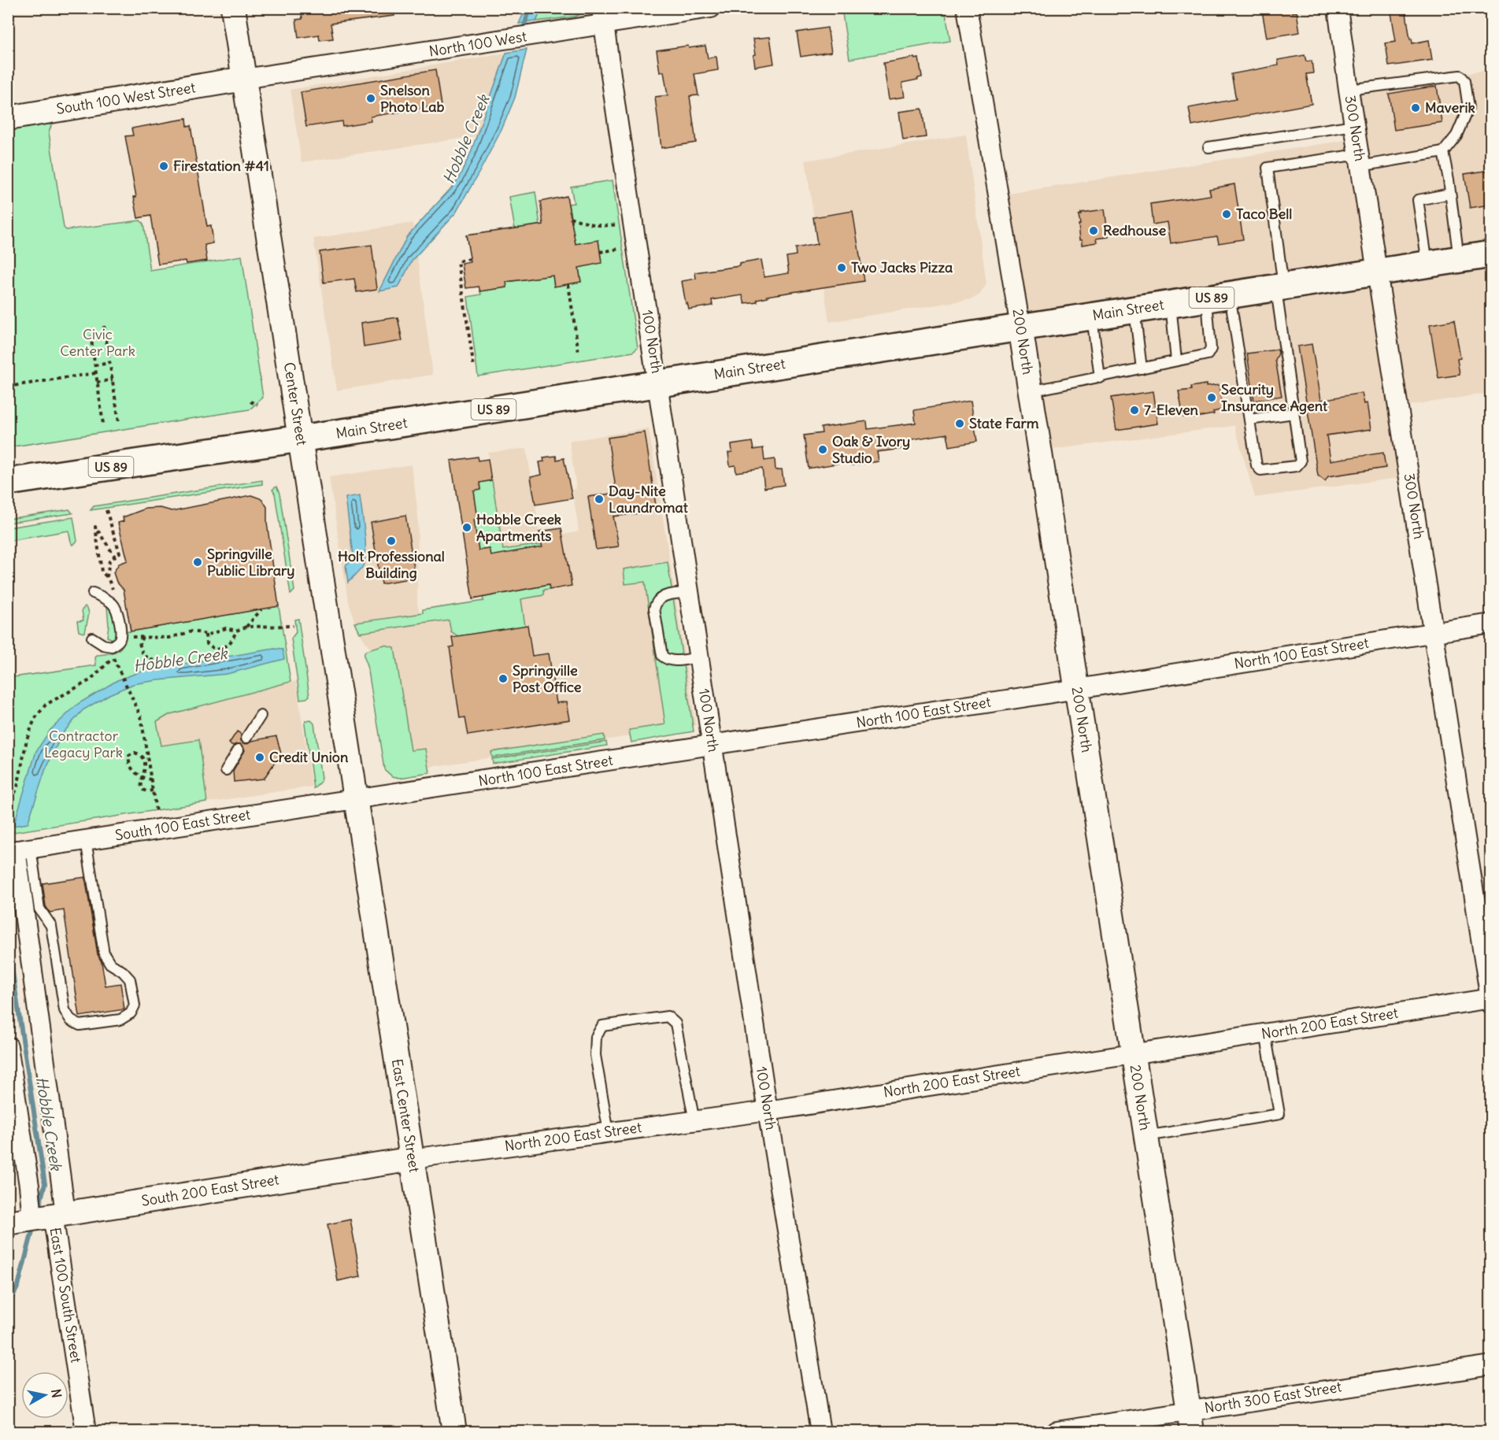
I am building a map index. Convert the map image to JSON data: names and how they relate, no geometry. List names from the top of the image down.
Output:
{
  "streets": {
    "main road": ["US 89", "Main Street"],
    "street": [
      "North 100 West",
      "South 100 West Street",
      "300 North",
      "100 North",
      "200 North",
      "Center Street",
      "North 100 East Street",
      "South 100 East Street",
      "North 200 East Street",
      "East Center Street",
      "South 200 East Street",
      "East 100 South Street",
      "North 300 East Street"
    ]
  },
  "crossings": [
    ["North 100 West", "South 100 West Street"],
    ["North 100 West", "100 North"],
    ["North 100 West", "Center Street"],
    ["South 100 West Street", "Center Street"],
    ["300 North", "Main Street"],
    ["300 North", "North 100 East Street"],
    ["300 North", "North 200 East Street"],
    ["Main Street", "100 North"],
    ["Main Street", "200 North"],
    ["Main Street", "Center Street"],
    ["100 North", "North 100 East Street"],
    ["100 North", "North 200 East Street"],
    ["200 North", "North 100 East Street"],
    ["200 North", "North 200 East Street"],
    ["200 North", "North 300 East Street"],
    ["Center Street", "North 100 East Street"],
    ["Center Street", "South 100 East Street"],
    ["Center Street", "East Center Street"],
    ["North 100 East Street", "South 100 East Street"],
    ["North 100 East Street", "East Center Street"],
    ["South 100 East Street", "East Center Street"],
    ["South 100 East Street", "East 100 South Street"],
    ["North 200 East Street", "East Center Street"],
    ["North 200 East Street", "South 200 East Street"],
    ["East Center Street", "South 200 East Street"],
    ["South 200 East Street", "East 100 South Street"]
  ],
  "water": ["Hobble Creek"],
  "parks": ["Civic Center Park", "Contractor Legacy Park"],
  "places": [
    "Snelson Photo Lab",
    "Maverik",
    "Firestation #41",
    "Taco Bell",
    "Redhouse",
    "Two Jacks Pizza",
    "Security Insurance Agent",
    "7-Eleven",
    "State Farm",
    "Oak & Ivory Studio",
    "Day-Nite Laundromat",
    "Hobble Creek Apartments",
    "Holt Professional Building",
    "Springville Public Library",
    "Springville Post Office",
    "Credit Union"
  ],
  "north": "right"
}
